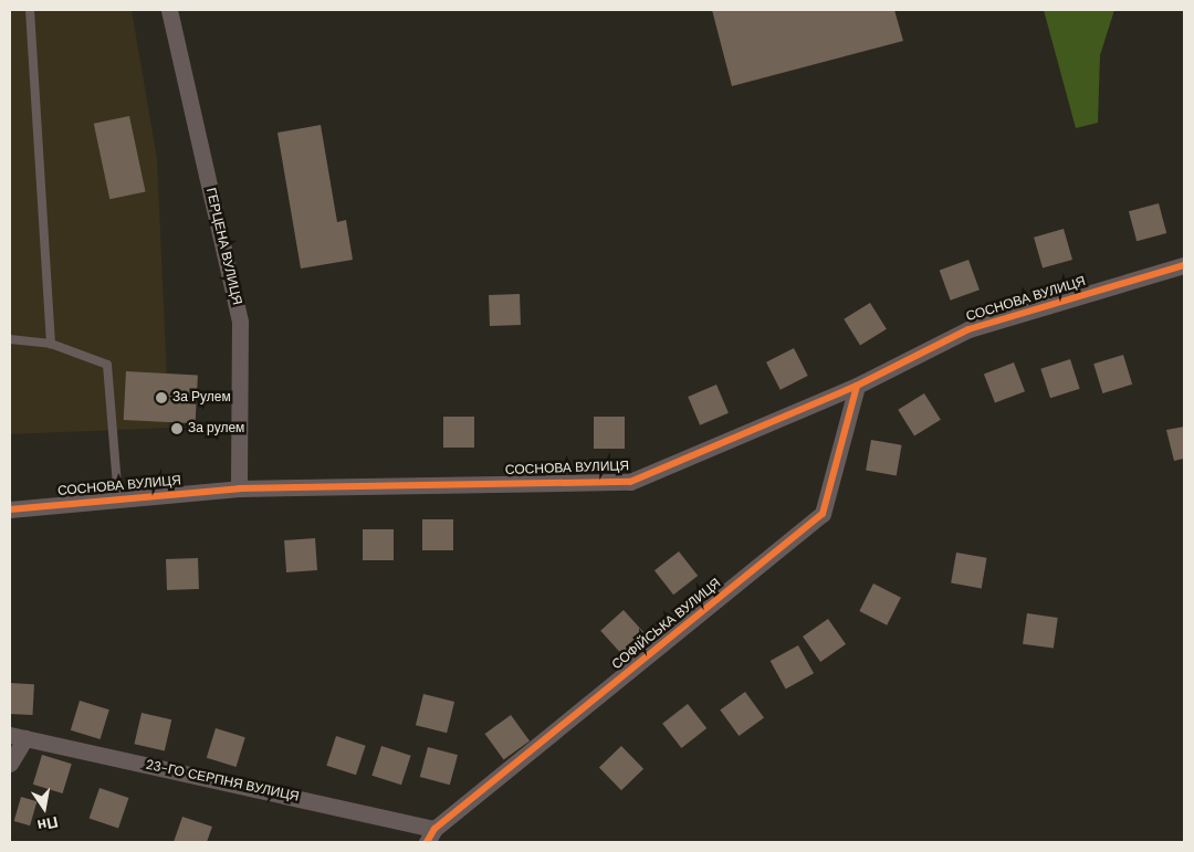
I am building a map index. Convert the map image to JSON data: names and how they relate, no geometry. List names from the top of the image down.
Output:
{
  "streets": {
    "street": [
      "ГЕРЦЕНА ВУЛИЦЯ",
      "СОСНОВА ВУЛИЦЯ",
      "СОФІЙСЬКА ВУЛИЦЯ",
      "23-ГО СЕРПНЯ ВУЛИЦЯ"
    ]
  },
  "crossings": [
    ["ГЕРЦЕНА ВУЛИЦЯ", "СОСНОВА ВУЛИЦЯ"],
    ["СОСНОВА ВУЛИЦЯ", "СОФІЙСЬКА ВУЛИЦЯ"],
    ["СОФІЙСЬКА ВУЛИЦЯ", "23-ГО СЕРПНЯ ВУЛИЦЯ"]
  ],
  "places": ["За Рулем", "За рулем"],
  "north": "bottom"
}
